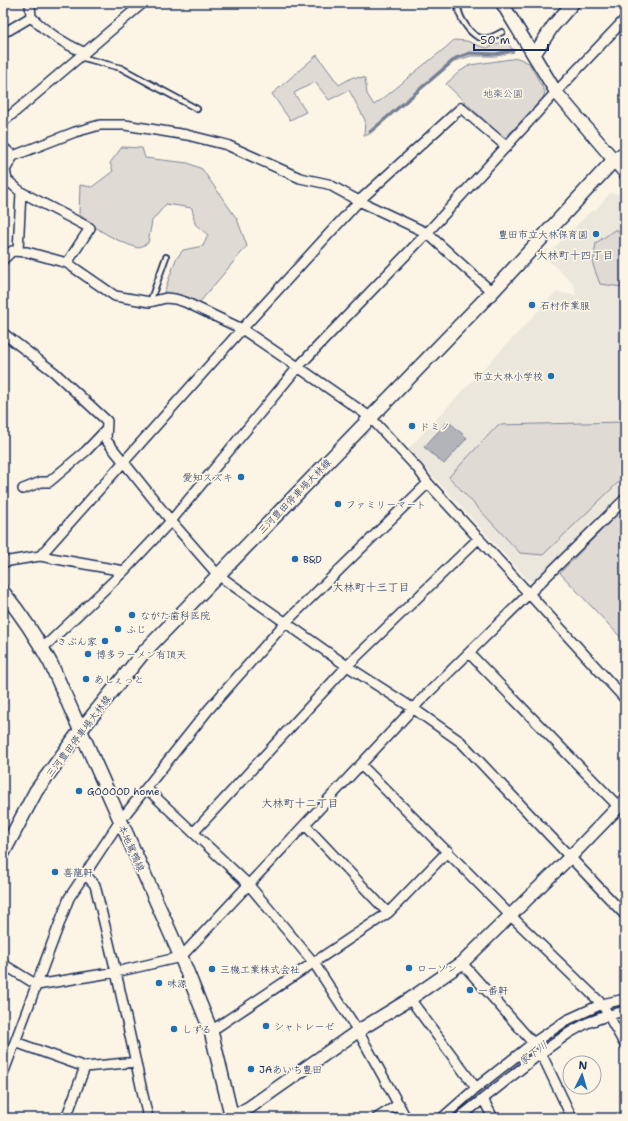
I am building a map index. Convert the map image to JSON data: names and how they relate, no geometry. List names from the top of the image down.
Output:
{
  "streets": {
    "main road": ["三河豊田停車場大林線", "本地鴛鴨線"]
  },
  "crossings": [
    ["三河豊田停車場大林線", "本地鴛鴨線"]
  ],
  "districts": ["大林町十四丁目", "大林町十三丁目", "大林町十二丁目"],
  "water": ["家下川"],
  "parks": ["地楽公園"],
  "places": [
    "豊田市立大林保育園",
    "石村作業服",
    "市立大林小学校",
    "ドミノ",
    "愛知スズキ",
    "ファミリーマート",
    "B&D",
    "ながた歯科医院",
    "ふじ",
    "きぶん家",
    "博多ラーメン有頂天",
    "あしぇっと",
    "GOOOOD home",
    "喜龍軒",
    "ローソン",
    "三機工業株式会社",
    "味源",
    "一番軒",
    "シャトレーゼ",
    "しずる",
    "JAあいち豊田"
  ],
  "scale_bar": "50 m",
  "north": "top"
}
